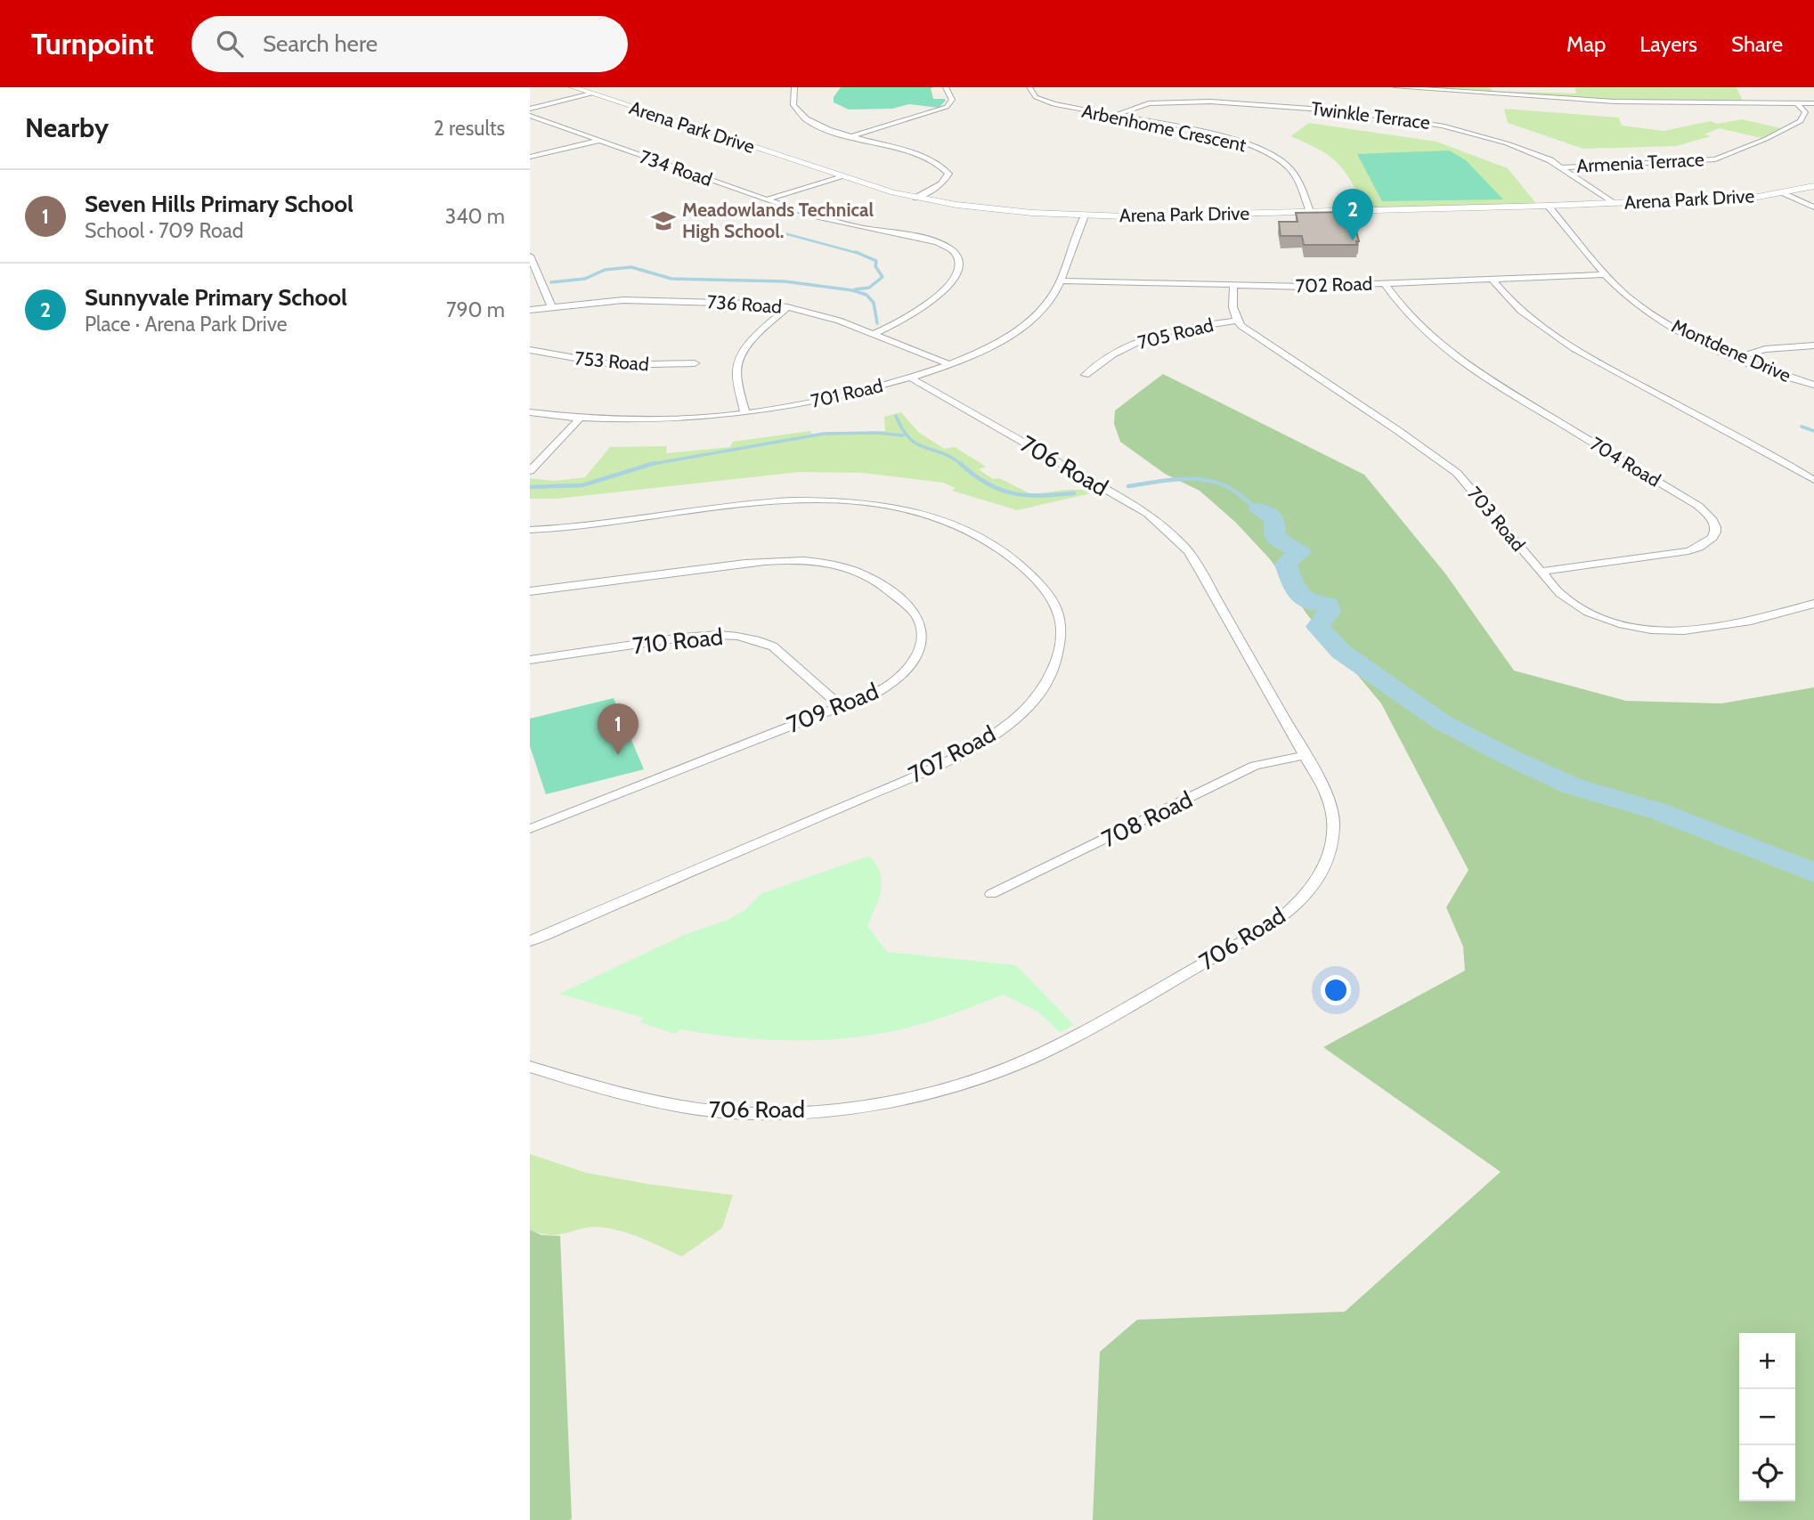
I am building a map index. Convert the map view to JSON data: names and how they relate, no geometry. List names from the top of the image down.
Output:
{
  "streets": {
    "street": [
      "Twinkle Terrace",
      "Arena Park Drive",
      "Arbenhome Crescent",
      "Armenia Terrace",
      "734 Road",
      "702 Road",
      "736 Road",
      "705 Road",
      "Montdene Drive",
      "753 Road",
      "701 Road",
      "704 Road",
      "706 Road",
      "703 Road",
      "710 Road",
      "709 Road",
      "707 Road",
      "708 Road"
    ]
  },
  "crossings": [
    ["Twinkle Terrace", "Arena Park Drive"],
    ["Twinkle Terrace", "Arbenhome Crescent"],
    ["Twinkle Terrace", "Armenia Terrace"],
    ["Arena Park Drive", "Arbenhome Crescent"],
    ["Arena Park Drive", "Montdene Drive"],
    ["Arena Park Drive", "701 Road"],
    ["734 Road", "736 Road"],
    ["702 Road", "Montdene Drive"],
    ["702 Road", "701 Road"],
    ["702 Road", "704 Road"],
    ["736 Road", "701 Road"],
    ["705 Road", "703 Road"],
    ["701 Road", "706 Road"],
    ["704 Road", "703 Road"],
    ["706 Road", "708 Road"],
    ["710 Road", "709 Road"]
  ],
  "places": {
    "school or university": ["Meadowlands Technical High School."]
  },
  "page": {
    "header": "Turnpoint",
    "search": "Search here",
    "nav": ["Map", "Layers", "Share"],
    "heading": ["Nearby", "2 results"],
    "list": [
      {
        "mark": "1",
        "name": "Seven Hills Primary School",
        "note": "School · 709 Road",
        "value": "340 m"
      },
      {
        "mark": "2",
        "name": "Sunnyvale Primary School",
        "note": "Place · Arena Park Drive",
        "value": "790 m"
      }
    ],
    "pins": ["2", "1"],
    "map_buttons": ["+", "−"]
  }
}
